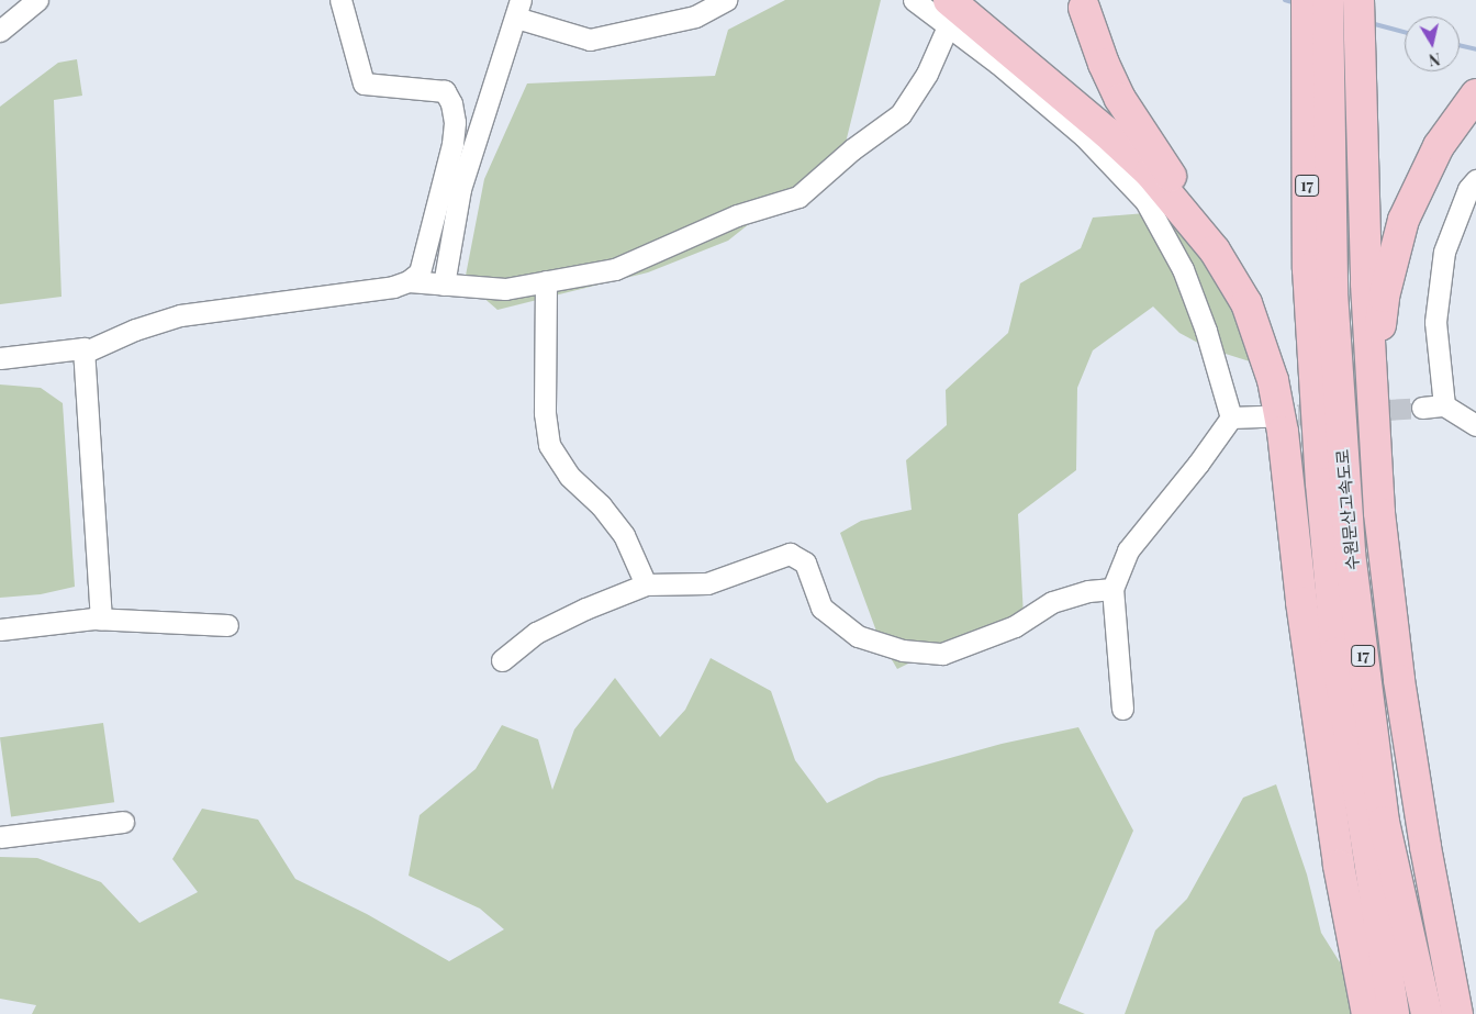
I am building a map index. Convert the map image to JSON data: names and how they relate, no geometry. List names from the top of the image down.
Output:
{
  "streets": {
    "highway": ["17", "수원문산고속도로"]
  },
  "north": "bottom"
}
